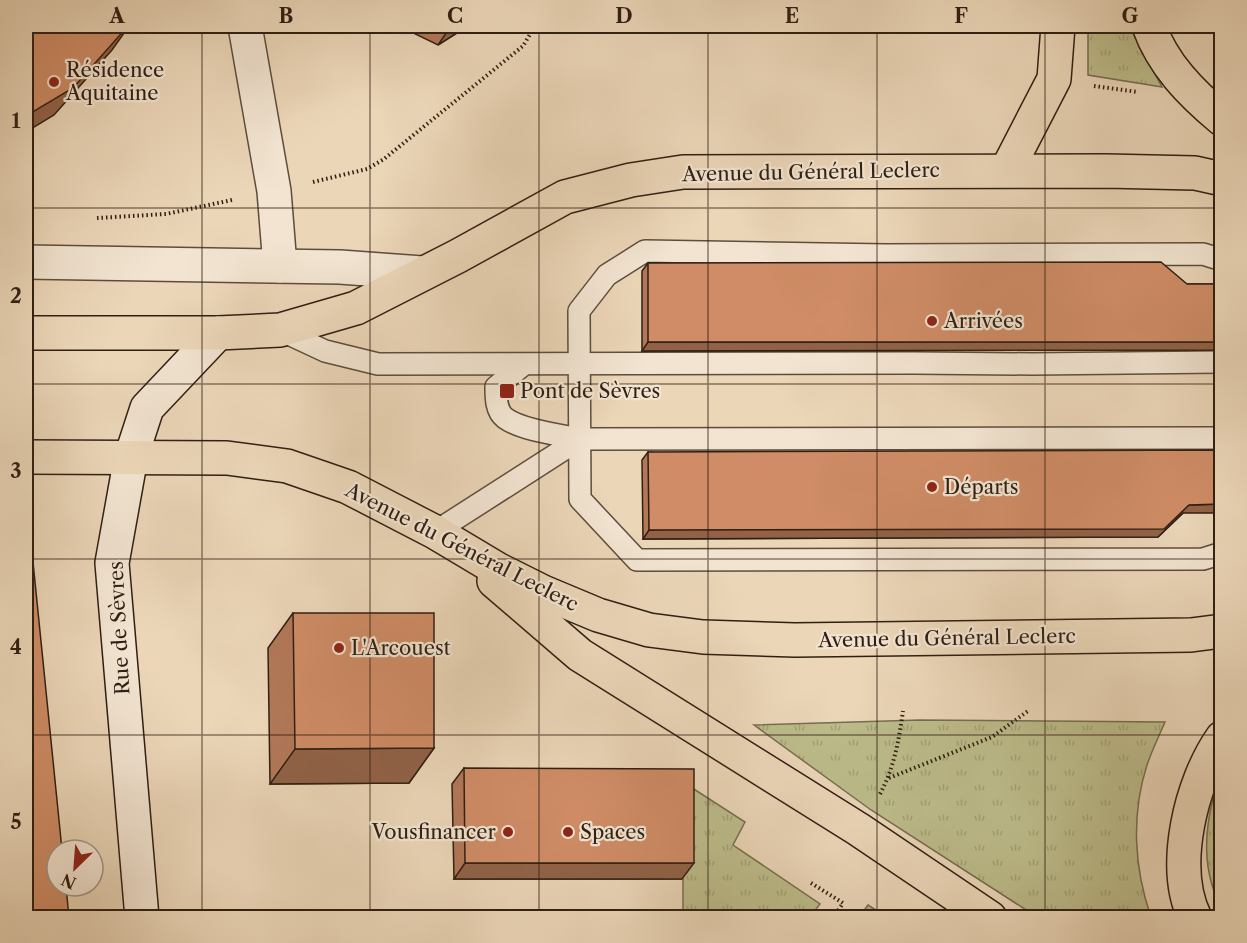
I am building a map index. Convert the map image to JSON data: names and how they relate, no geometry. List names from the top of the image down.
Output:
{
  "streets": {
    "main road": ["Avenue du Général Leclerc"],
    "street": ["Rue de Sèvres"]
  },
  "crossings": [
    ["Avenue du Général Leclerc", "Rue de Sèvres"]
  ],
  "places": {
    "other": [
      "Résidence Aquitaine",
      "Arrivées",
      "Départs",
      "L'Arcouest",
      "Vousfinancer",
      "Spaces"
    ],
    "transit": ["Pont de Sèvres"]
  },
  "north": "bottom left",
  "grid": {
    "columns": [
      "A",
      "B",
      "C",
      "D",
      "E",
      "F",
      "G"
    ],
    "rows": [
      "1",
      "2",
      "3",
      "4",
      "5"
    ]
  }
}
